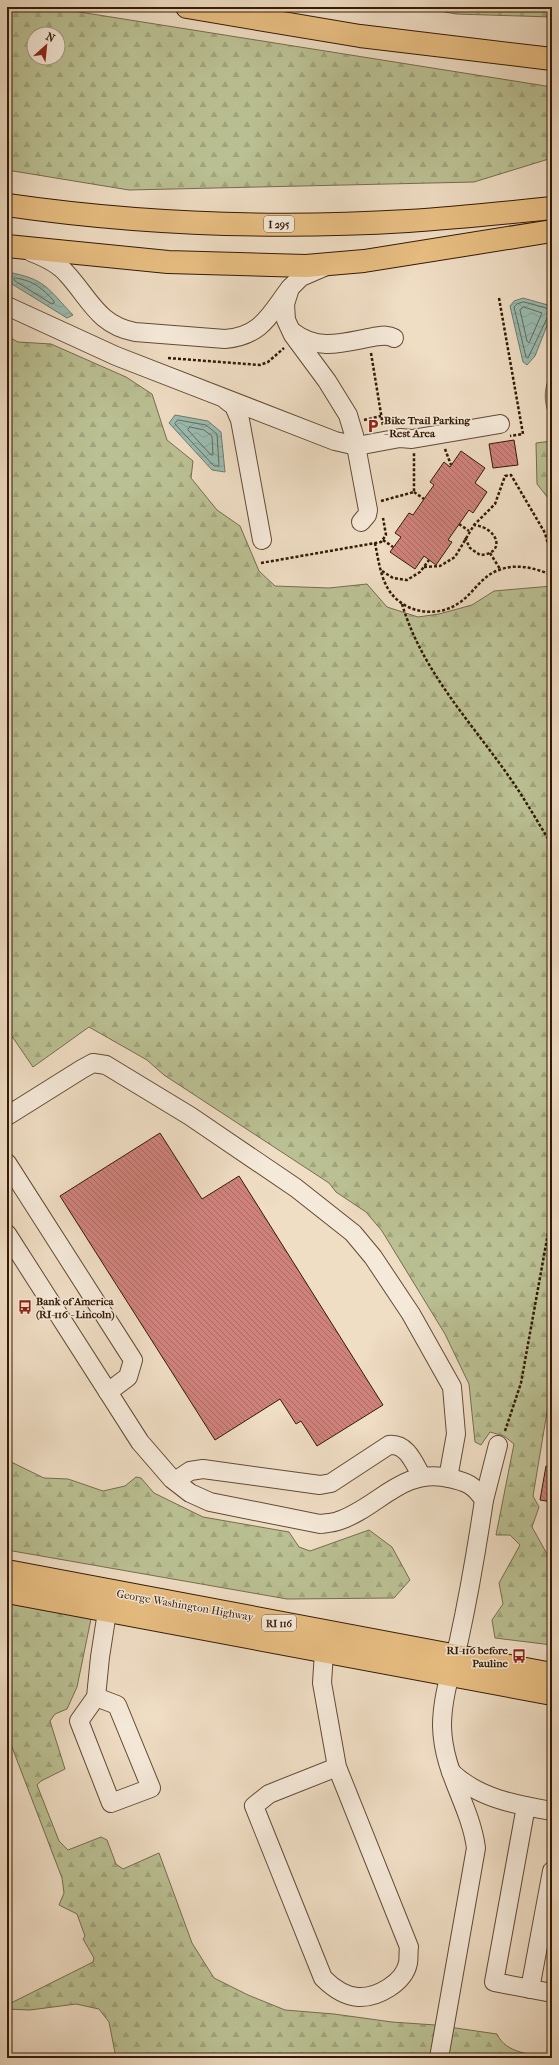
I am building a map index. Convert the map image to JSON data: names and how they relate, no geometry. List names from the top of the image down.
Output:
{
  "streets": {
    "main road": ["I 295", "George Washington Highway", "RI 116"]
  },
  "places": {
    "parking": ["Bike Trail Parking - Rest Area"],
    "bus stop": ["Bank of America (RI-116 - Lincoln)", "RI-116 before Pauline"]
  },
  "north": "top right"
}
